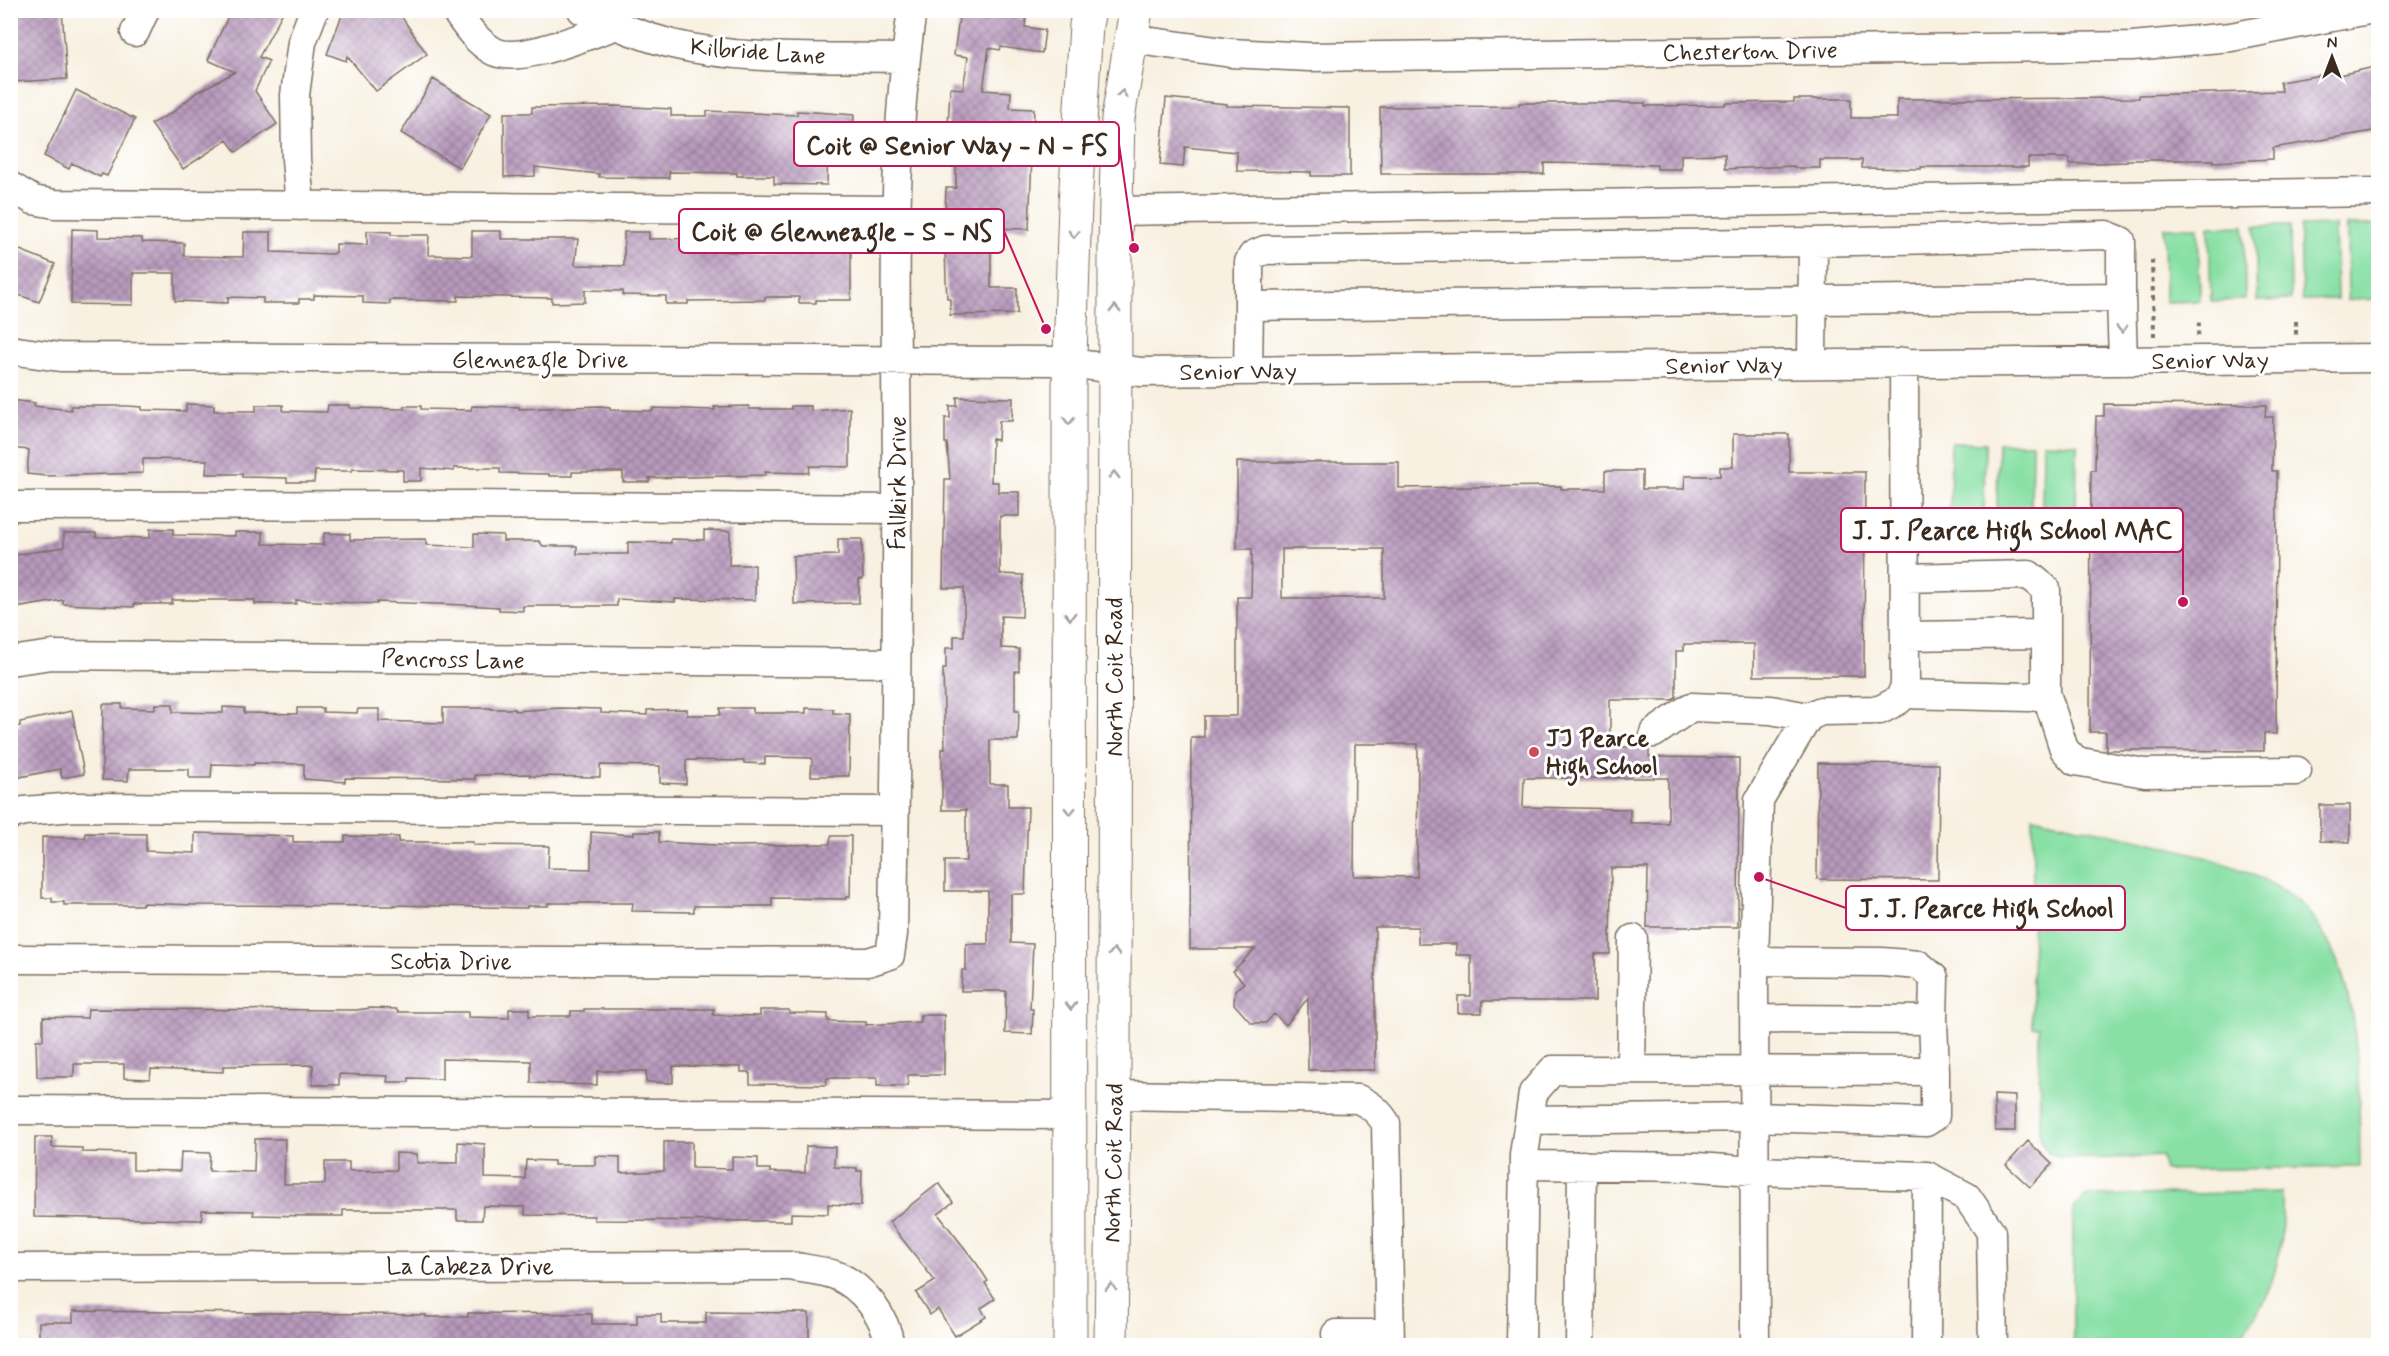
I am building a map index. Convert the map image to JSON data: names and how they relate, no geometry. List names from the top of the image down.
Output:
{
  "streets": {
    "main road": ["North Coit Road"],
    "street": [
      "Kilbride Lane",
      "Chesterton Drive",
      "Glenneagle Drive",
      "Senior Way",
      "Fallkirk Drive",
      "Pencross Lane",
      "Scotia Drive",
      "La Cabeza Drive"
    ]
  },
  "crossings": [
    ["Kilbride Lane", "Fallkirk Drive"],
    ["Chesterton Drive", "North Coit Road"],
    ["Glenneagle Drive", "Senior Way"],
    ["Glenneagle Drive", "Fallkirk Drive"],
    ["Glenneagle Drive", "North Coit Road"],
    ["Senior Way", "North Coit Road"],
    ["Fallkirk Drive", "Pencross Lane"],
    ["Fallkirk Drive", "Scotia Drive"]
  ],
  "places": [
    "Coit @ Senior Way - N - FS",
    "Coit @ Glenneagle - S - NS",
    "J. J. Pearce High School MAC",
    "JJ Pearce High School",
    "J. J. Pearce High School"
  ],
  "north": "top"
}
